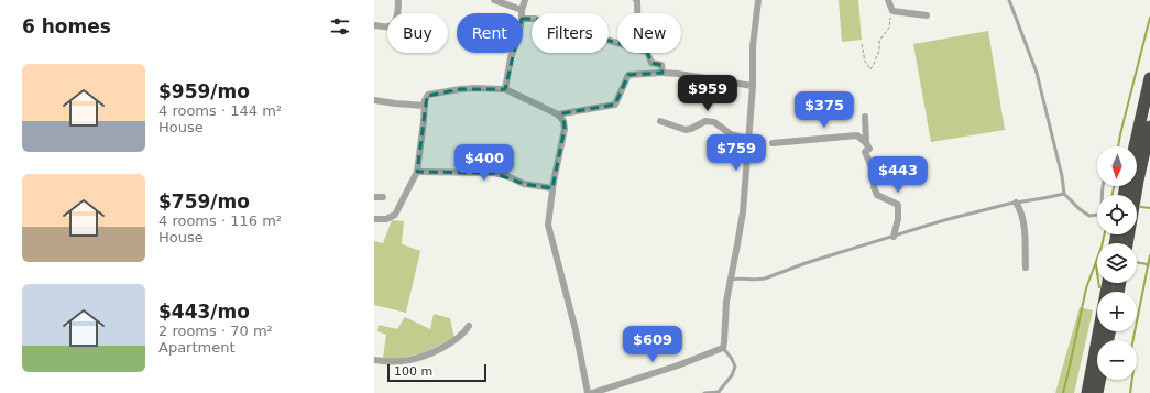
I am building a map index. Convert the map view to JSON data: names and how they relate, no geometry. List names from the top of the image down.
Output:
{
  "scale_bar": "100 m",
  "north": "bottom",
  "page": {
    "heading": "6 homes",
    "chip": [
      "Buy",
      "Rent",
      "Filters",
      "New"
    ],
    "list": [
      {
        "name": "$959/mo",
        "note": "4 rooms · 144 m² · House"
      },
      {
        "name": "$759/mo",
        "note": "4 rooms · 116 m² · House"
      },
      {
        "name": "$443/mo",
        "note": "2 rooms · 70 m² · Apartment"
      }
    ],
    "price": [
      "$959",
      "$375",
      "$759",
      "$400",
      "$443",
      "$609"
    ],
    "map_buttons": ["+", "−"],
    "scale": "100 m"
  }
}
